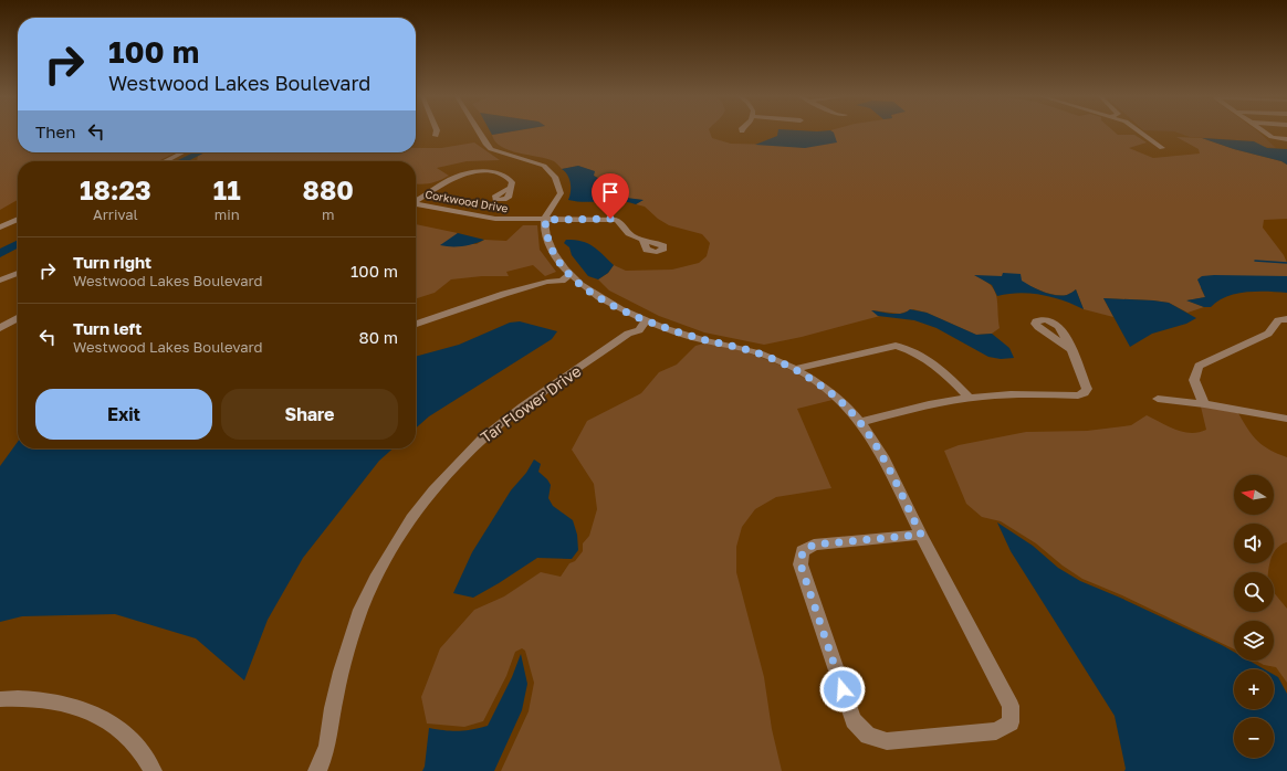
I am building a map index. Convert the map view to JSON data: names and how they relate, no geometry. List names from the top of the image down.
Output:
{
  "streets": {
    "street": ["Corkwood Drive", "Tar Flower Drive"]
  },
  "north": "left",
  "page": {
    "turn": ["100 m", "Westwood Lakes Boulevard"],
    "then": "Then",
    "eta": [
      "18:23",
      "Arrival",
      "11",
      "min",
      "880",
      "m"
    ],
    "list": [
      {
        "name": "Turn right",
        "note": "Westwood Lakes Boulevard",
        "value": "100 m"
      },
      {
        "name": "Turn left",
        "note": "Westwood Lakes Boulevard",
        "value": "80 m"
      }
    ],
    "buttons": ["Exit", "Share"],
    "map_buttons": ["+", "−"]
  }
}
